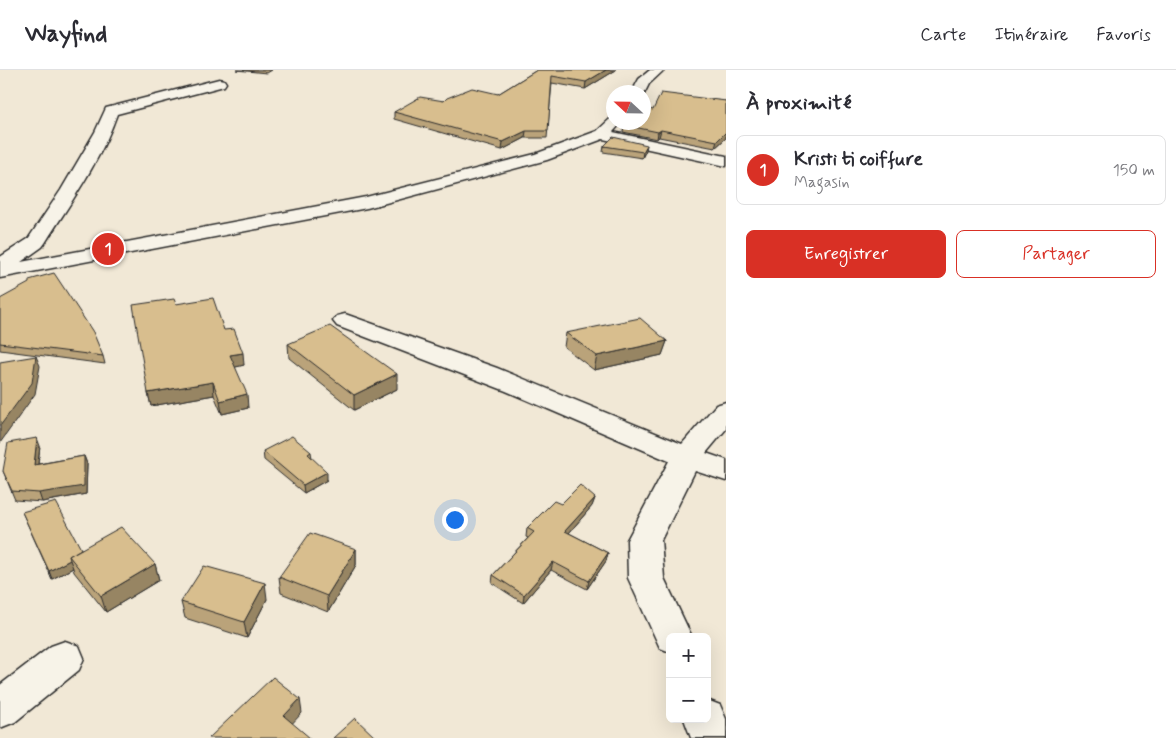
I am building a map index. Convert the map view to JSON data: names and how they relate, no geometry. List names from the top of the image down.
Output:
{
  "north": "left",
  "page": {
    "header": "Wayfind",
    "nav": ["Carte", "Itinéraire", "Favoris"],
    "heading": "À proximité",
    "list": [
      {
        "mark": "1",
        "name": "Kristi ti coiffure",
        "note": "Magasin",
        "value": "150 m"
      }
    ],
    "buttons": ["Enregistrer", "Partager"],
    "pins": "1",
    "map_buttons": ["+", "−"]
  }
}
